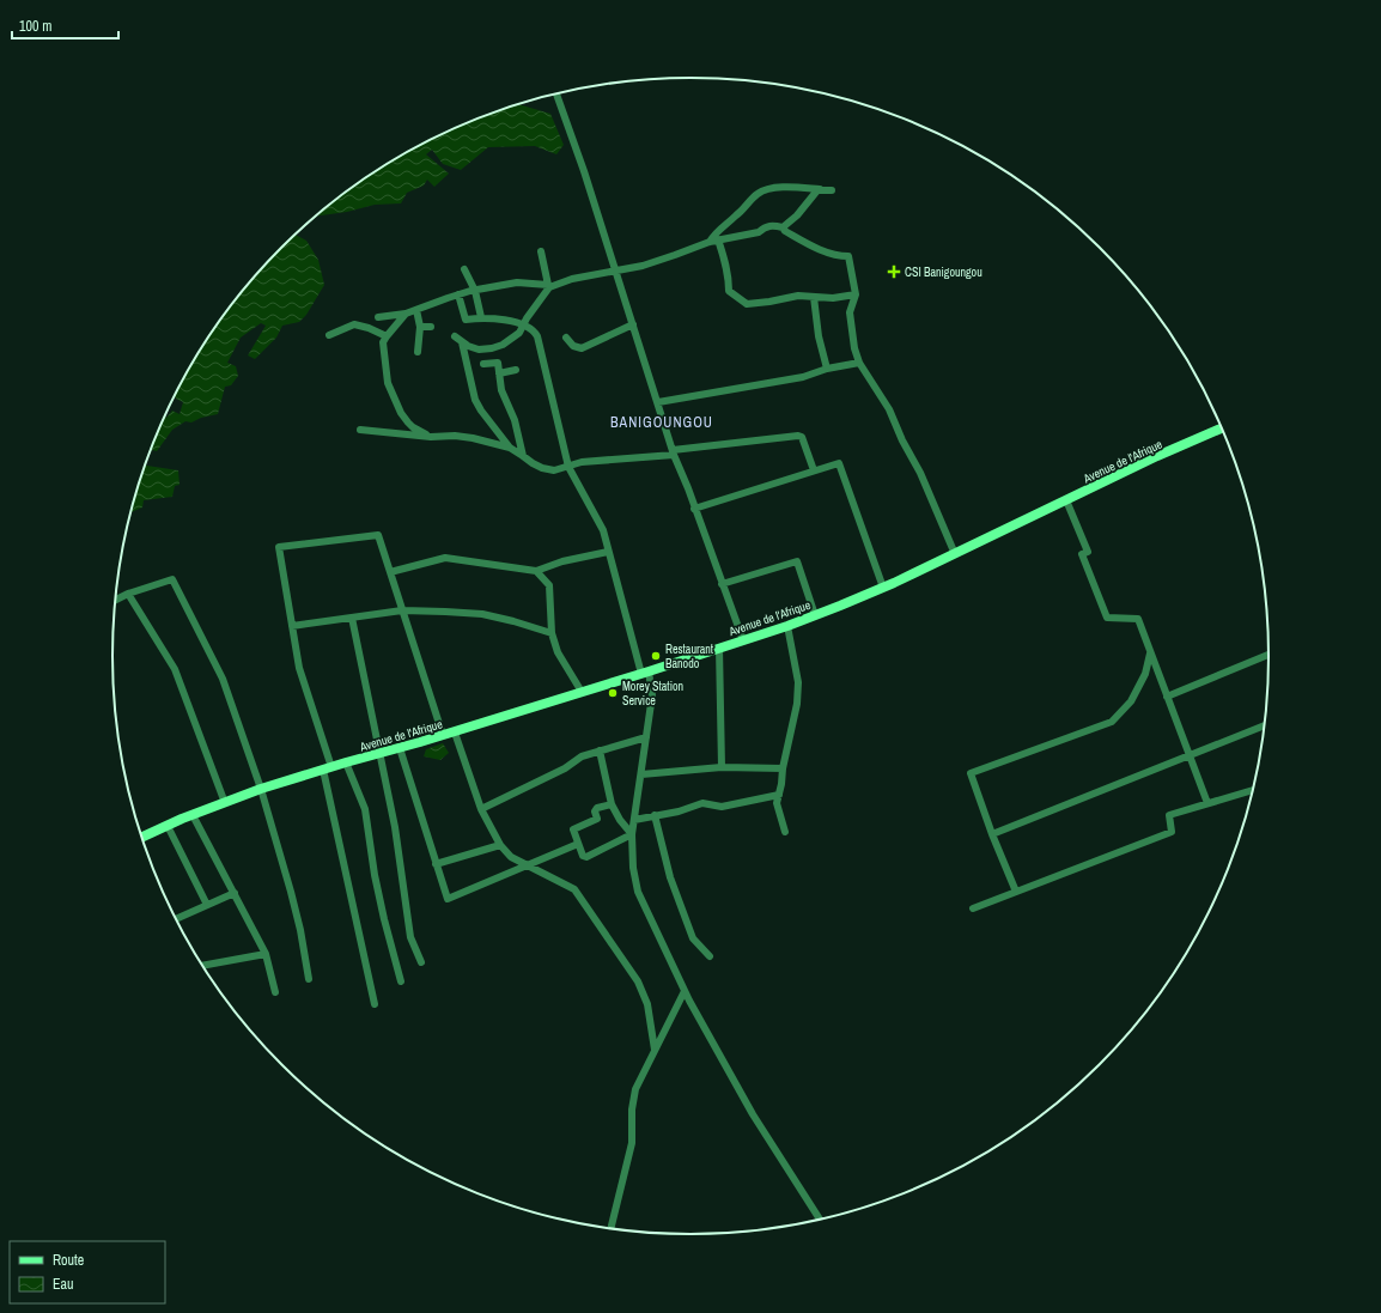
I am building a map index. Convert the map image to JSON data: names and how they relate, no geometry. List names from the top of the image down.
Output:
{
  "streets": {
    "main road": ["Avenue de l'Afrique"]
  },
  "districts": ["BANIGOUNGOU"],
  "places": {
    "health": ["CSI Banigoungou"],
    "other": ["Restaurant Banodo", "Morey Station Service"]
  },
  "legend": ["Route", "Eau"],
  "scale_bar": "100 m"
}
